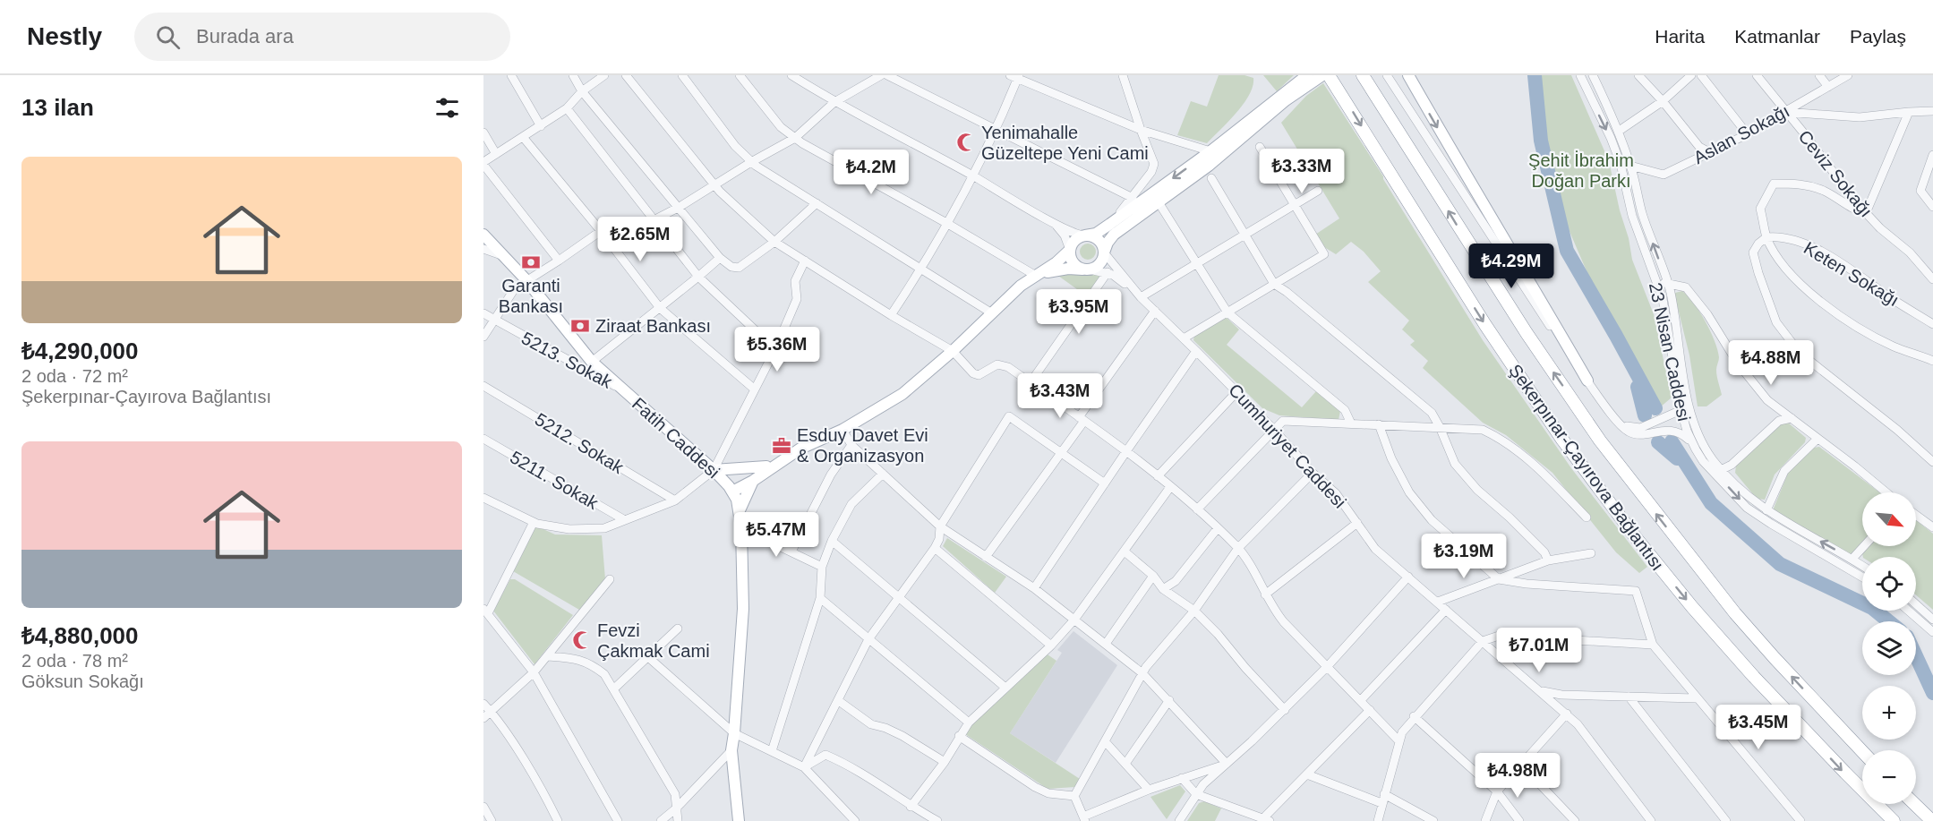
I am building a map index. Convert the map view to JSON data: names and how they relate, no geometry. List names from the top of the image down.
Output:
{
  "streets": {
    "highway": ["Şekerpınar-Çayırova Bağlantısı"],
    "main road": ["Fatih Caddesi"],
    "street": [
      "Aslan Sokağı",
      "Ceviz Sokağı",
      "Keten Sokağı",
      "23 Nisan Caddesi",
      "5213. Sokak",
      "5212. Sokak",
      "Cumhuriyet Caddesi",
      "5211. Sokak"
    ]
  },
  "crossings": [
    ["Aslan Sokağı", "Ceviz Sokağı"],
    ["Aslan Sokağı", "23 Nisan Caddesi"],
    ["5213. Sokak", "Fatih Caddesi"]
  ],
  "parks": ["Şehit İbrahim Doğan Parkı"],
  "places": {
    "mosque": ["Yenimahalle Güzeltepe Yeni Cami", "Fevzi Çakmak Cami"],
    "bank": ["Garanti Bankası", "Ziraat Bankası"],
    "office": ["Esduy Davet Evi & Organizasyon"]
  },
  "north": "bottom right",
  "page": {
    "header": "Nestly",
    "search": "Burada ara",
    "nav": ["Harita", "Katmanlar", "Paylaş"],
    "heading": "13 ilan",
    "list": [
      {
        "name": "₺4,290,000",
        "note": "2 oda · 72 m² · Şekerpınar-Çayırova Bağlantısı"
      },
      {
        "name": "₺4,880,000",
        "note": "2 oda · 78 m² · Göksun Sokağı"
      }
    ],
    "price": [
      "₺3.33M",
      "₺4.2M",
      "₺2.65M",
      "₺4.29M",
      "₺3.95M",
      "₺5.36M",
      "₺4.88M",
      "₺3.43M",
      "₺5.47M",
      "₺3.19M",
      "₺7.01M",
      "₺3.45M",
      "₺4.98M"
    ],
    "map_buttons": ["+", "−"]
  }
}
